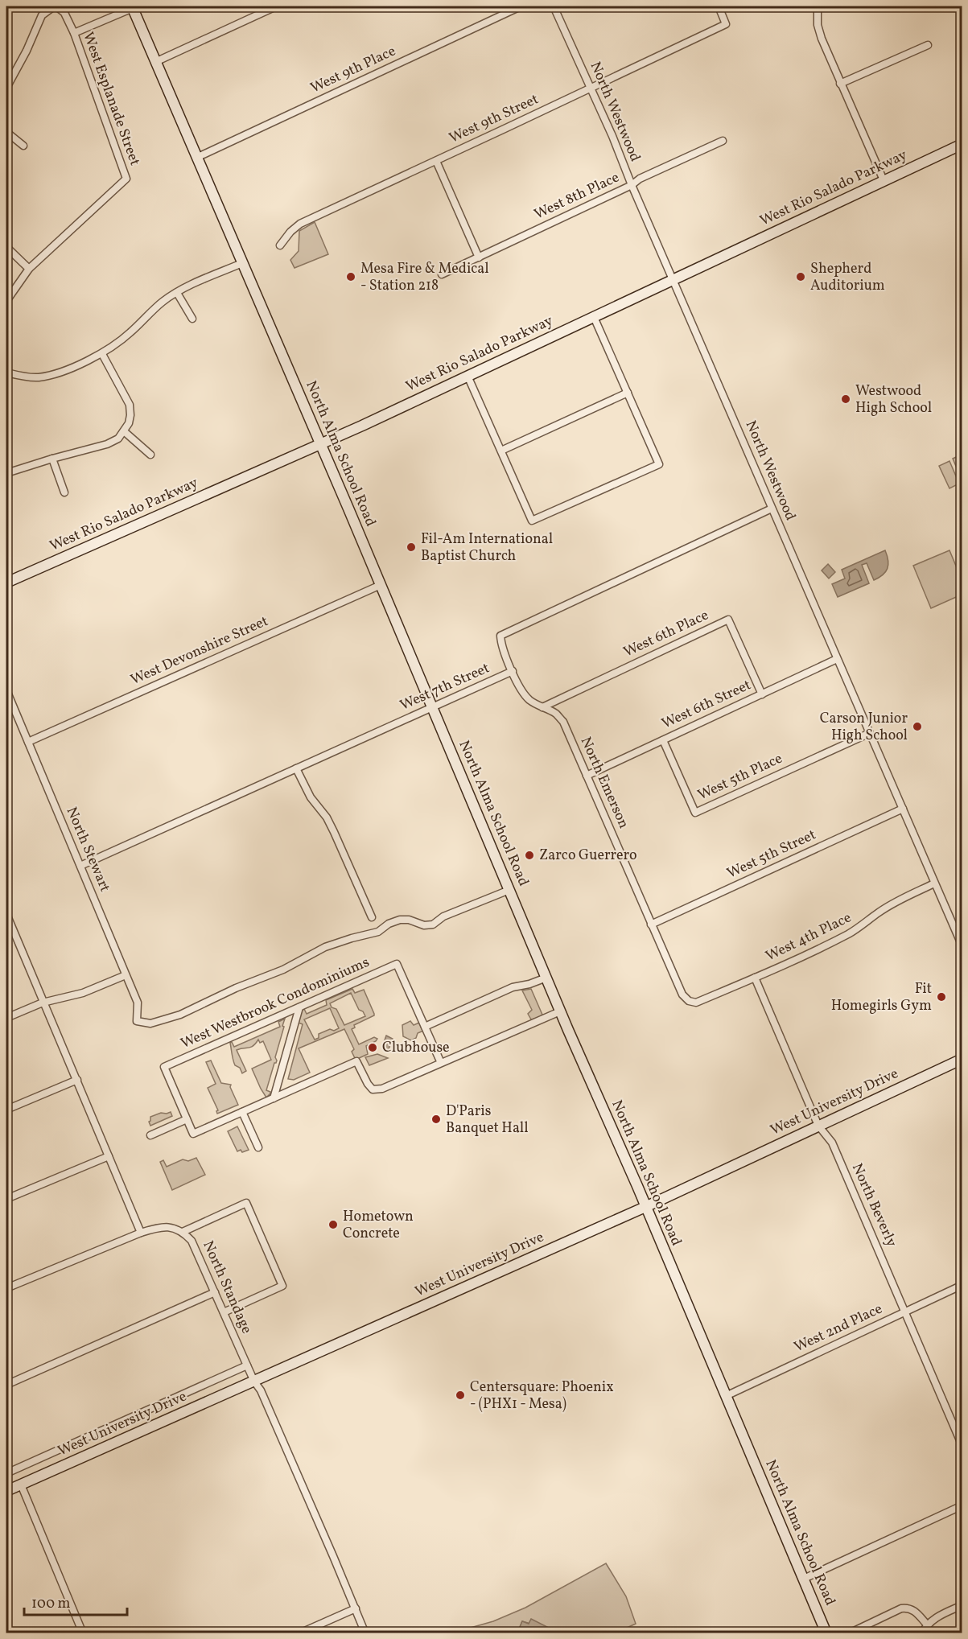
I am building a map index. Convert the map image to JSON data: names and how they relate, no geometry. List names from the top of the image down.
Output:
{
  "streets": {
    "main road": ["West Rio Salado Parkway", "North Alma School Road", "West University Drive"],
    "street": [
      "West 9th Place",
      "West Esplanade Street",
      "North Westwood",
      "West 9th Street",
      "West 8th Place",
      "West 6th Place",
      "West Devonshire Street",
      "West 7th Street",
      "West 6th Street",
      "West 5th Place",
      "North Emerson",
      "North Stewart",
      "West 5th Street",
      "West 4th Place",
      "West Westbrook Condominiums",
      "North Beverly",
      "North Standage",
      "West 2nd Place"
    ]
  },
  "crossings": [
    ["West 9th Place", "North Alma School Road"],
    ["North Westwood", "West 9th Street"],
    ["North Westwood", "West Rio Salado Parkway"],
    ["North Westwood", "West 8th Place"],
    ["North Westwood", "West 7th Street"],
    ["North Westwood", "West 6th Street"],
    ["North Westwood", "West 5th Place"],
    ["North Westwood", "West 5th Street"],
    ["North Westwood", "West 4th Place"],
    ["West Rio Salado Parkway", "North Alma School Road"],
    ["North Alma School Road", "West Devonshire Street"],
    ["North Alma School Road", "West 7th Street"],
    ["North Alma School Road", "North Stewart"],
    ["North Alma School Road", "West University Drive"],
    ["North Alma School Road", "West 2nd Place"],
    ["West 6th Place", "West 6th Street"],
    ["West 6th Place", "North Emerson"],
    ["West Devonshire Street", "North Stewart"],
    ["West 7th Street", "North Emerson"],
    ["West 7th Street", "North Stewart"],
    ["West 6th Street", "West 5th Place"],
    ["West 6th Street", "North Emerson"],
    ["North Emerson", "West 5th Street"],
    ["North Emerson", "West 4th Place"],
    ["West 4th Place", "North Beverly"],
    ["West University Drive", "North Beverly"],
    ["West University Drive", "North Standage"],
    ["North Beverly", "West 2nd Place"]
  ],
  "places": [
    "Mesa Fire & Medical - Station 218",
    "Shepherd Auditorium",
    "Westwood High School",
    "Fil-Am International Baptist Church",
    "Carson Junior High School",
    "Zarco Guerrero",
    "Fit Homegirls Gym",
    "Clubhouse",
    "D'Paris Banquet Hall",
    "Hometown Concrete",
    "Centersquare: Phoenix - (PHX1 - Mesa)"
  ],
  "scale_bar": "100 m"
}
